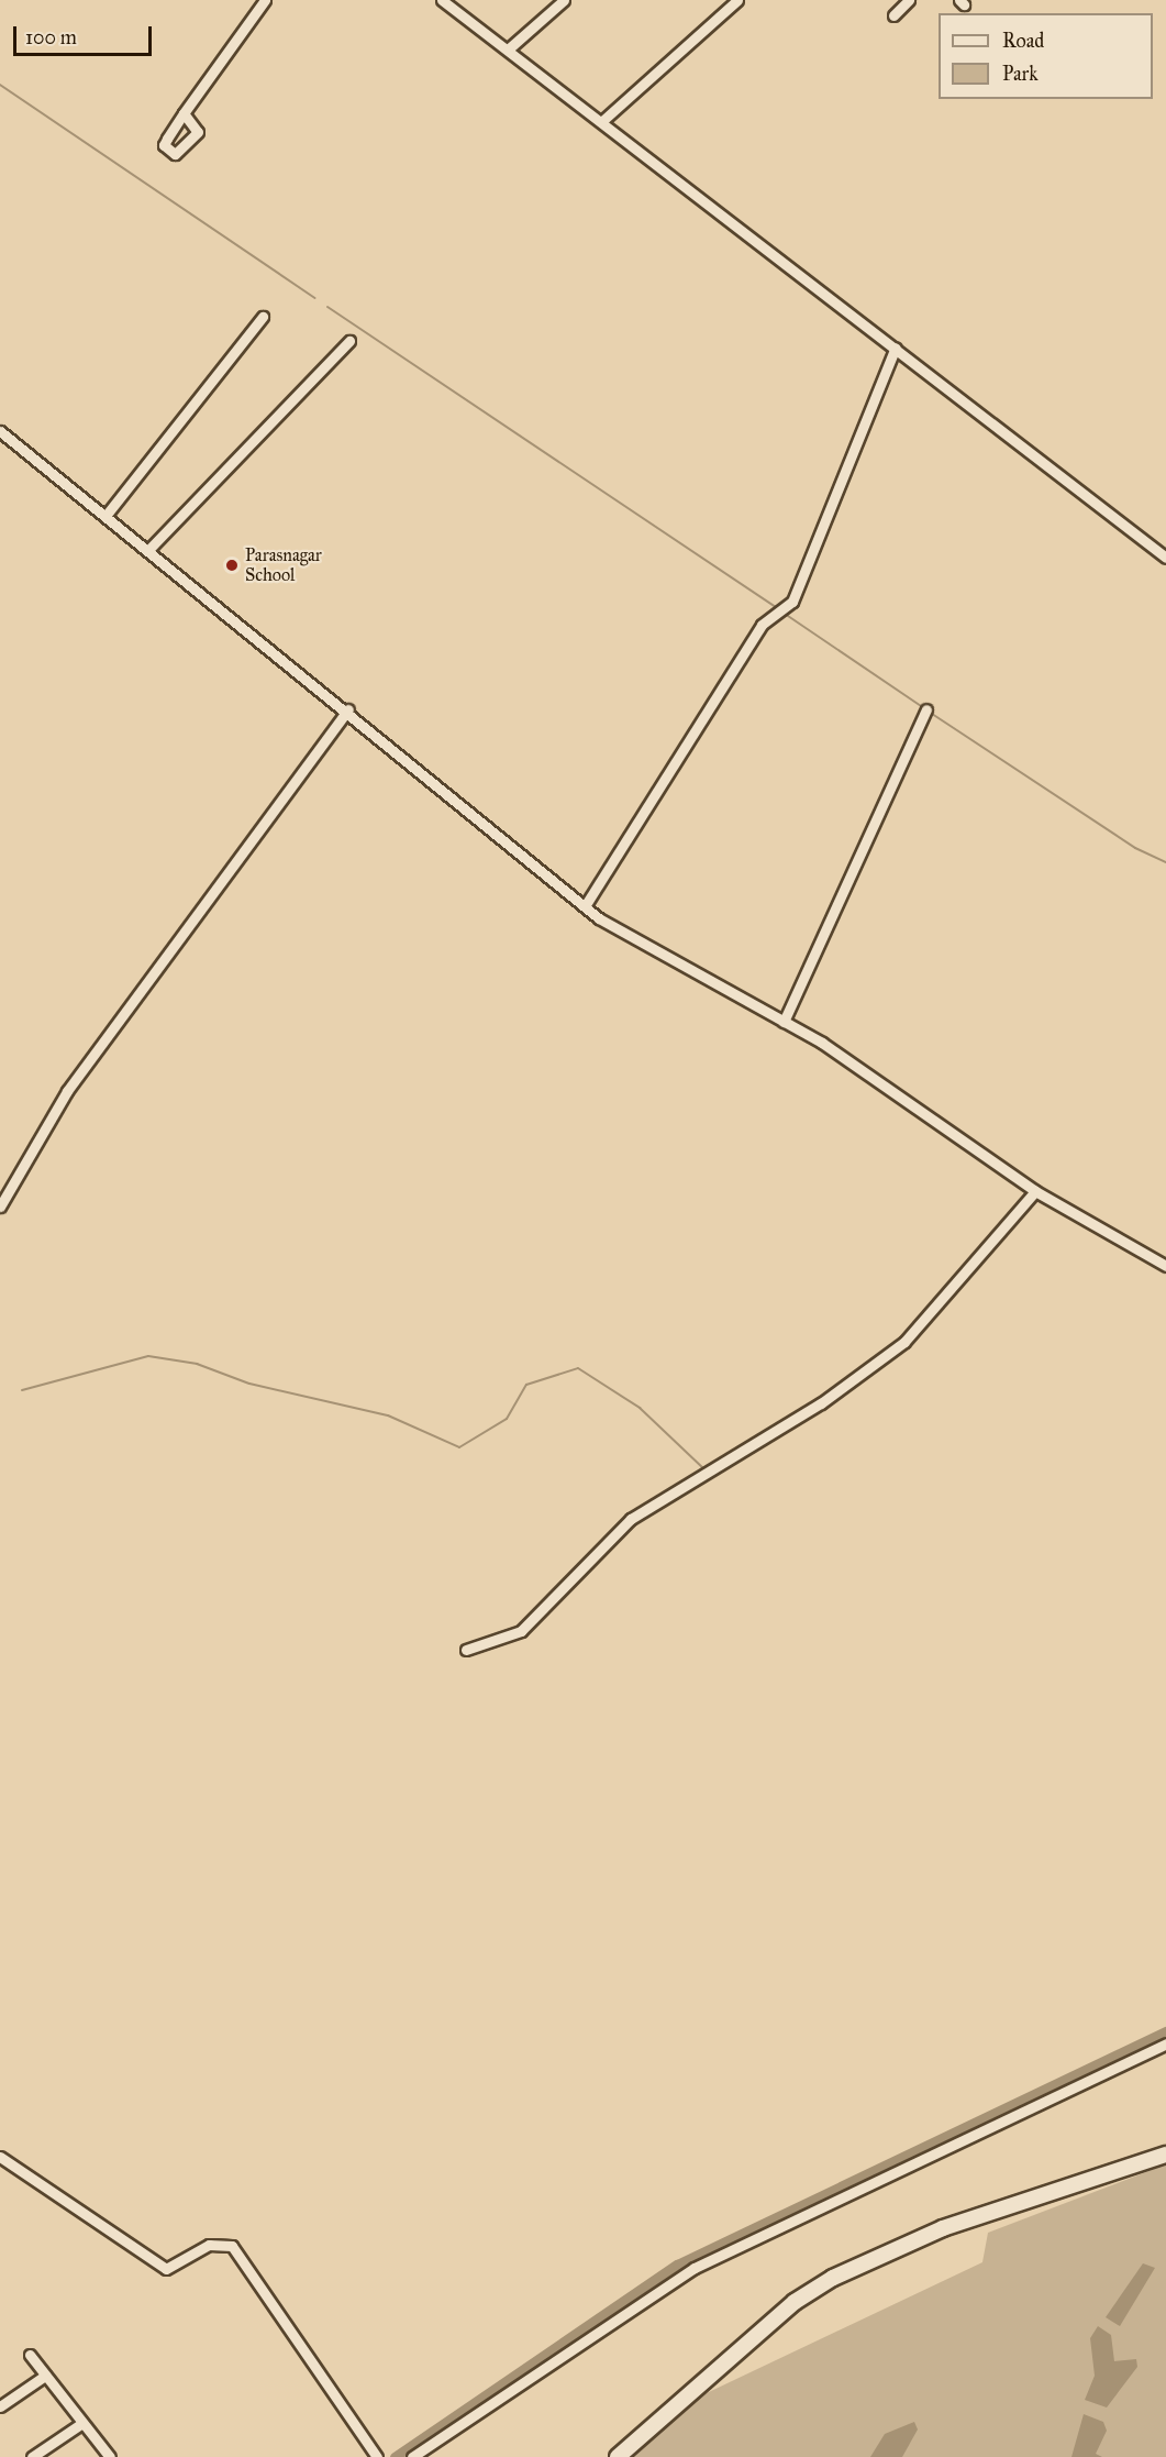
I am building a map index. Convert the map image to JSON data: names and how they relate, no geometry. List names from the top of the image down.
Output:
{
  "places": ["Parasnagar School"],
  "legend": ["Road", "Park"],
  "scale_bar": "100 m"
}
